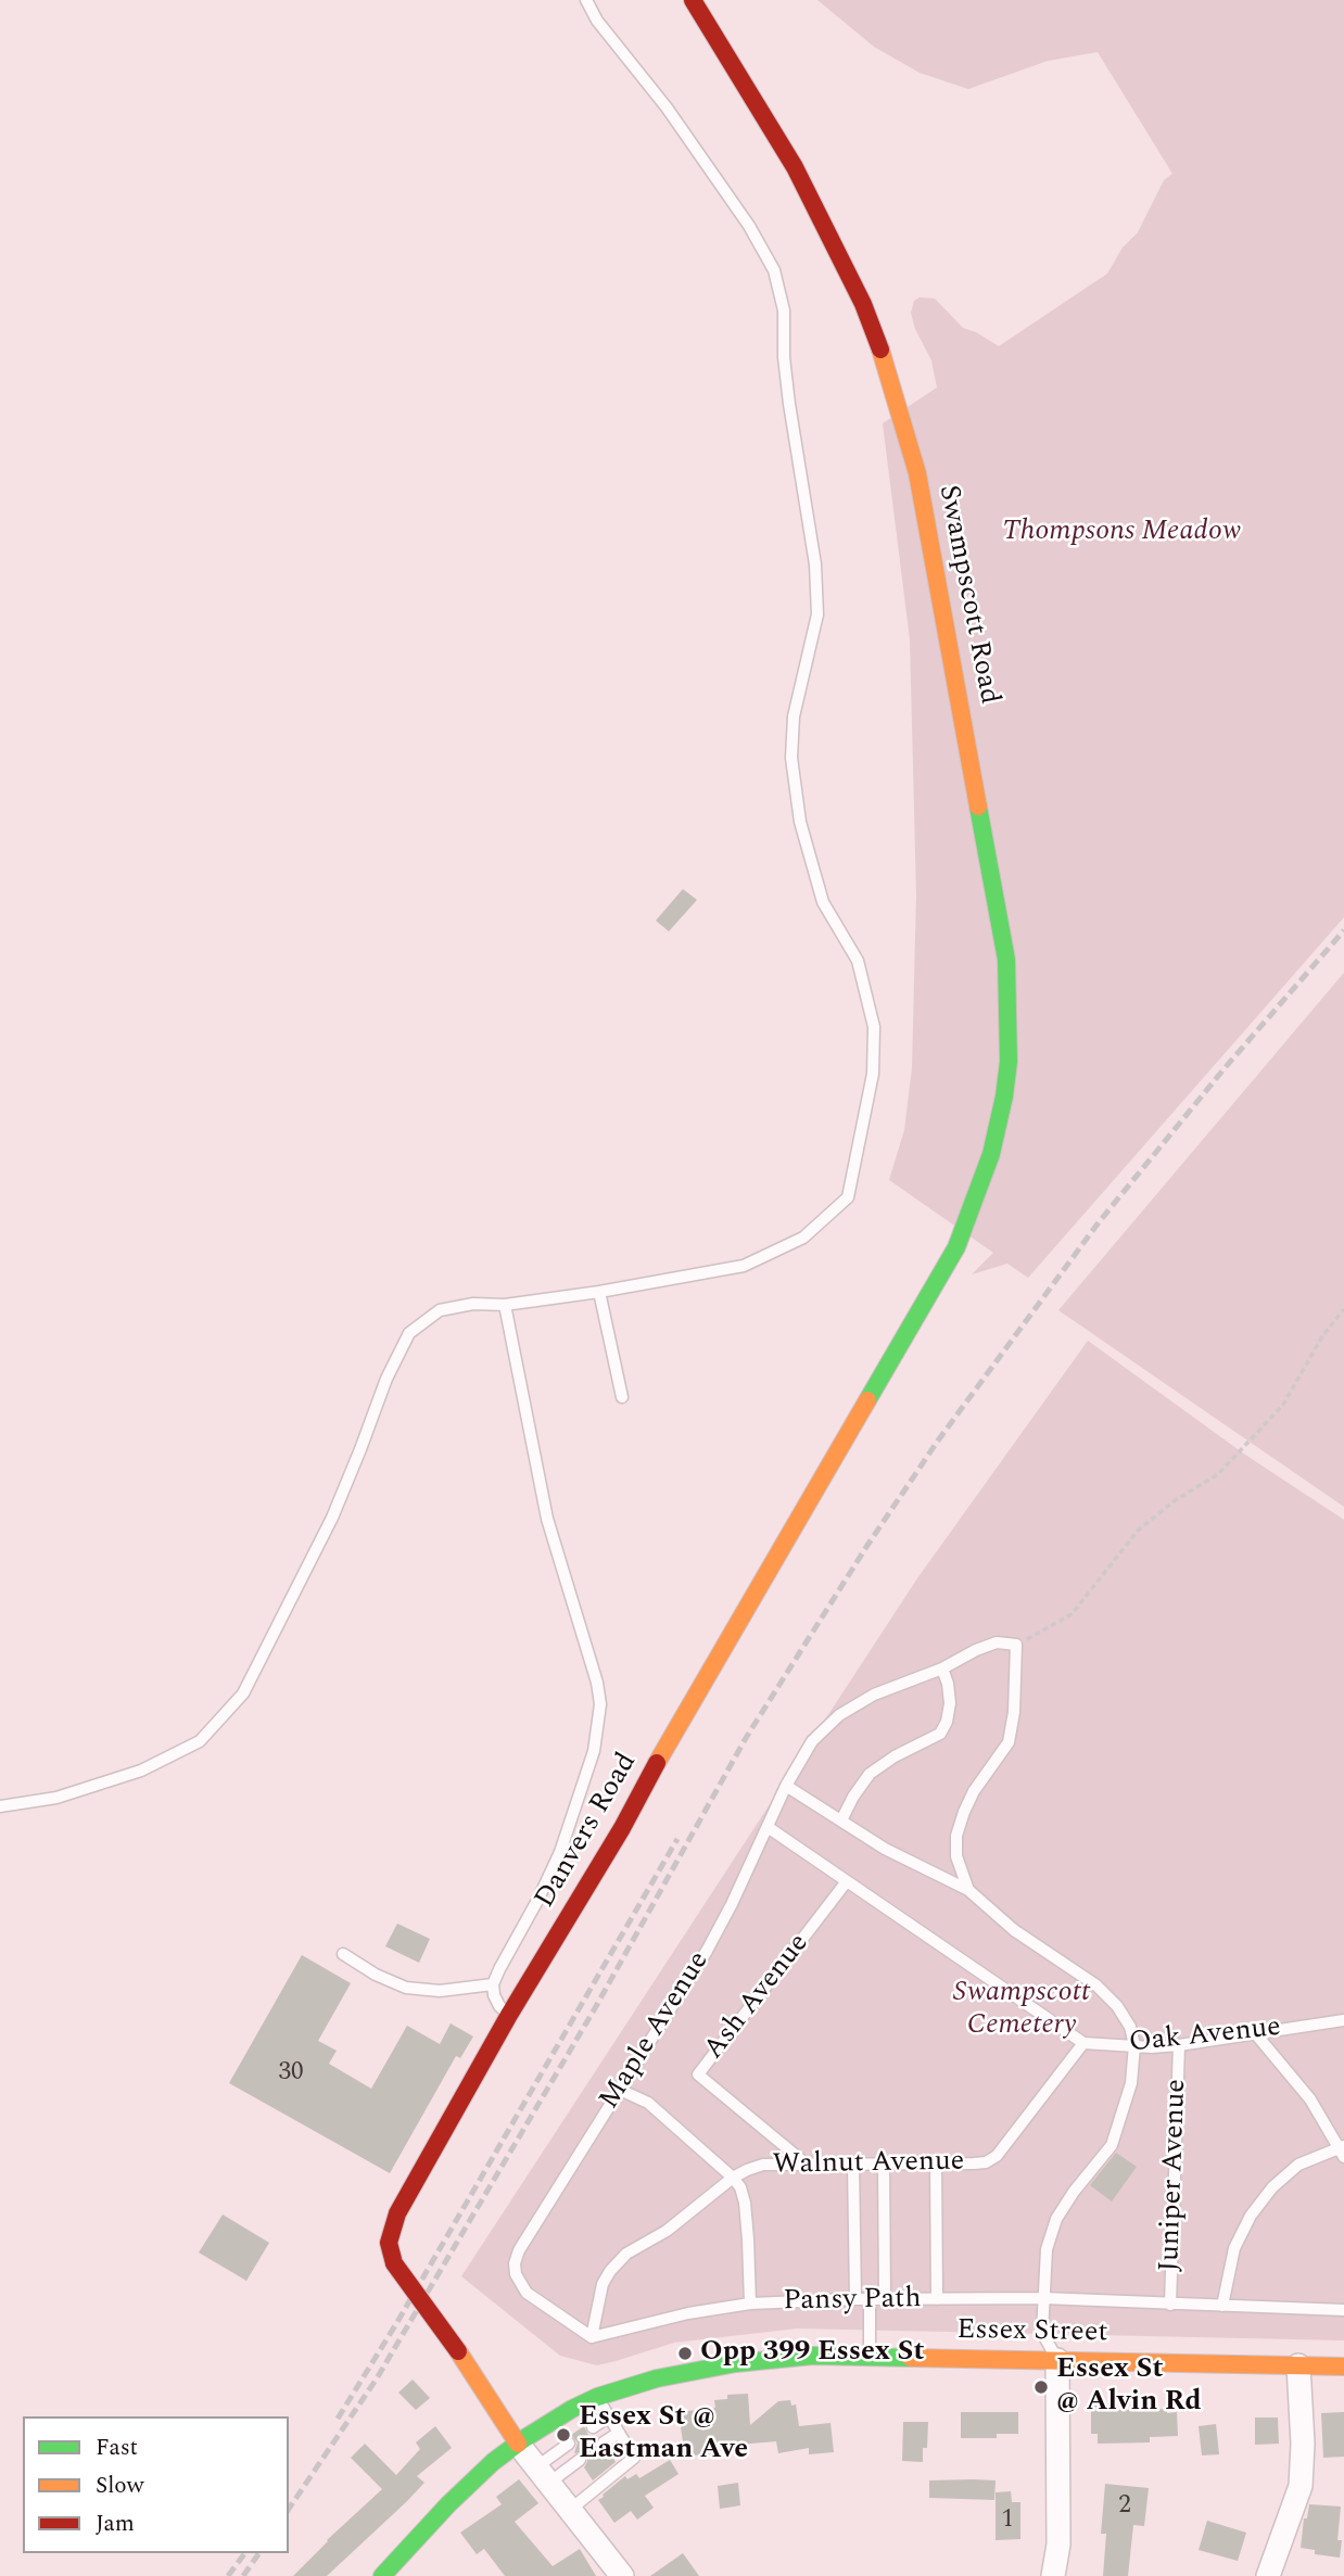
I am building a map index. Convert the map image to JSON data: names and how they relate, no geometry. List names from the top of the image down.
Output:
{
  "streets": {
    "street": ["Swampscott Road", "Danvers Road", "Essex Street"],
    "lane": [
      "Ash Avenue",
      "Maple Avenue",
      "Oak Avenue",
      "Walnut Avenue",
      "Juniper Avenue",
      "Pansy Path"
    ]
  },
  "crossings": [
    ["Swampscott Road", "Danvers Road"],
    ["Danvers Road", "Essex Street"],
    ["Ash Avenue", "Walnut Avenue"],
    ["Maple Avenue", "Walnut Avenue"],
    ["Maple Avenue", "Pansy Path"],
    ["Oak Avenue", "Walnut Avenue"],
    ["Oak Avenue", "Juniper Avenue"],
    ["Walnut Avenue", "Pansy Path"],
    ["Juniper Avenue", "Pansy Path"]
  ],
  "parks": ["Thompsons Meadow", "Swampscott Cemetery"],
  "places": ["Opp 399 Essex St", "Essex St @ Alvin Rd", "Essex St @ Eastman Ave"],
  "house_numbers": ["30", "2", "1"],
  "legend": ["Fast", "Slow", "Jam"]
}
